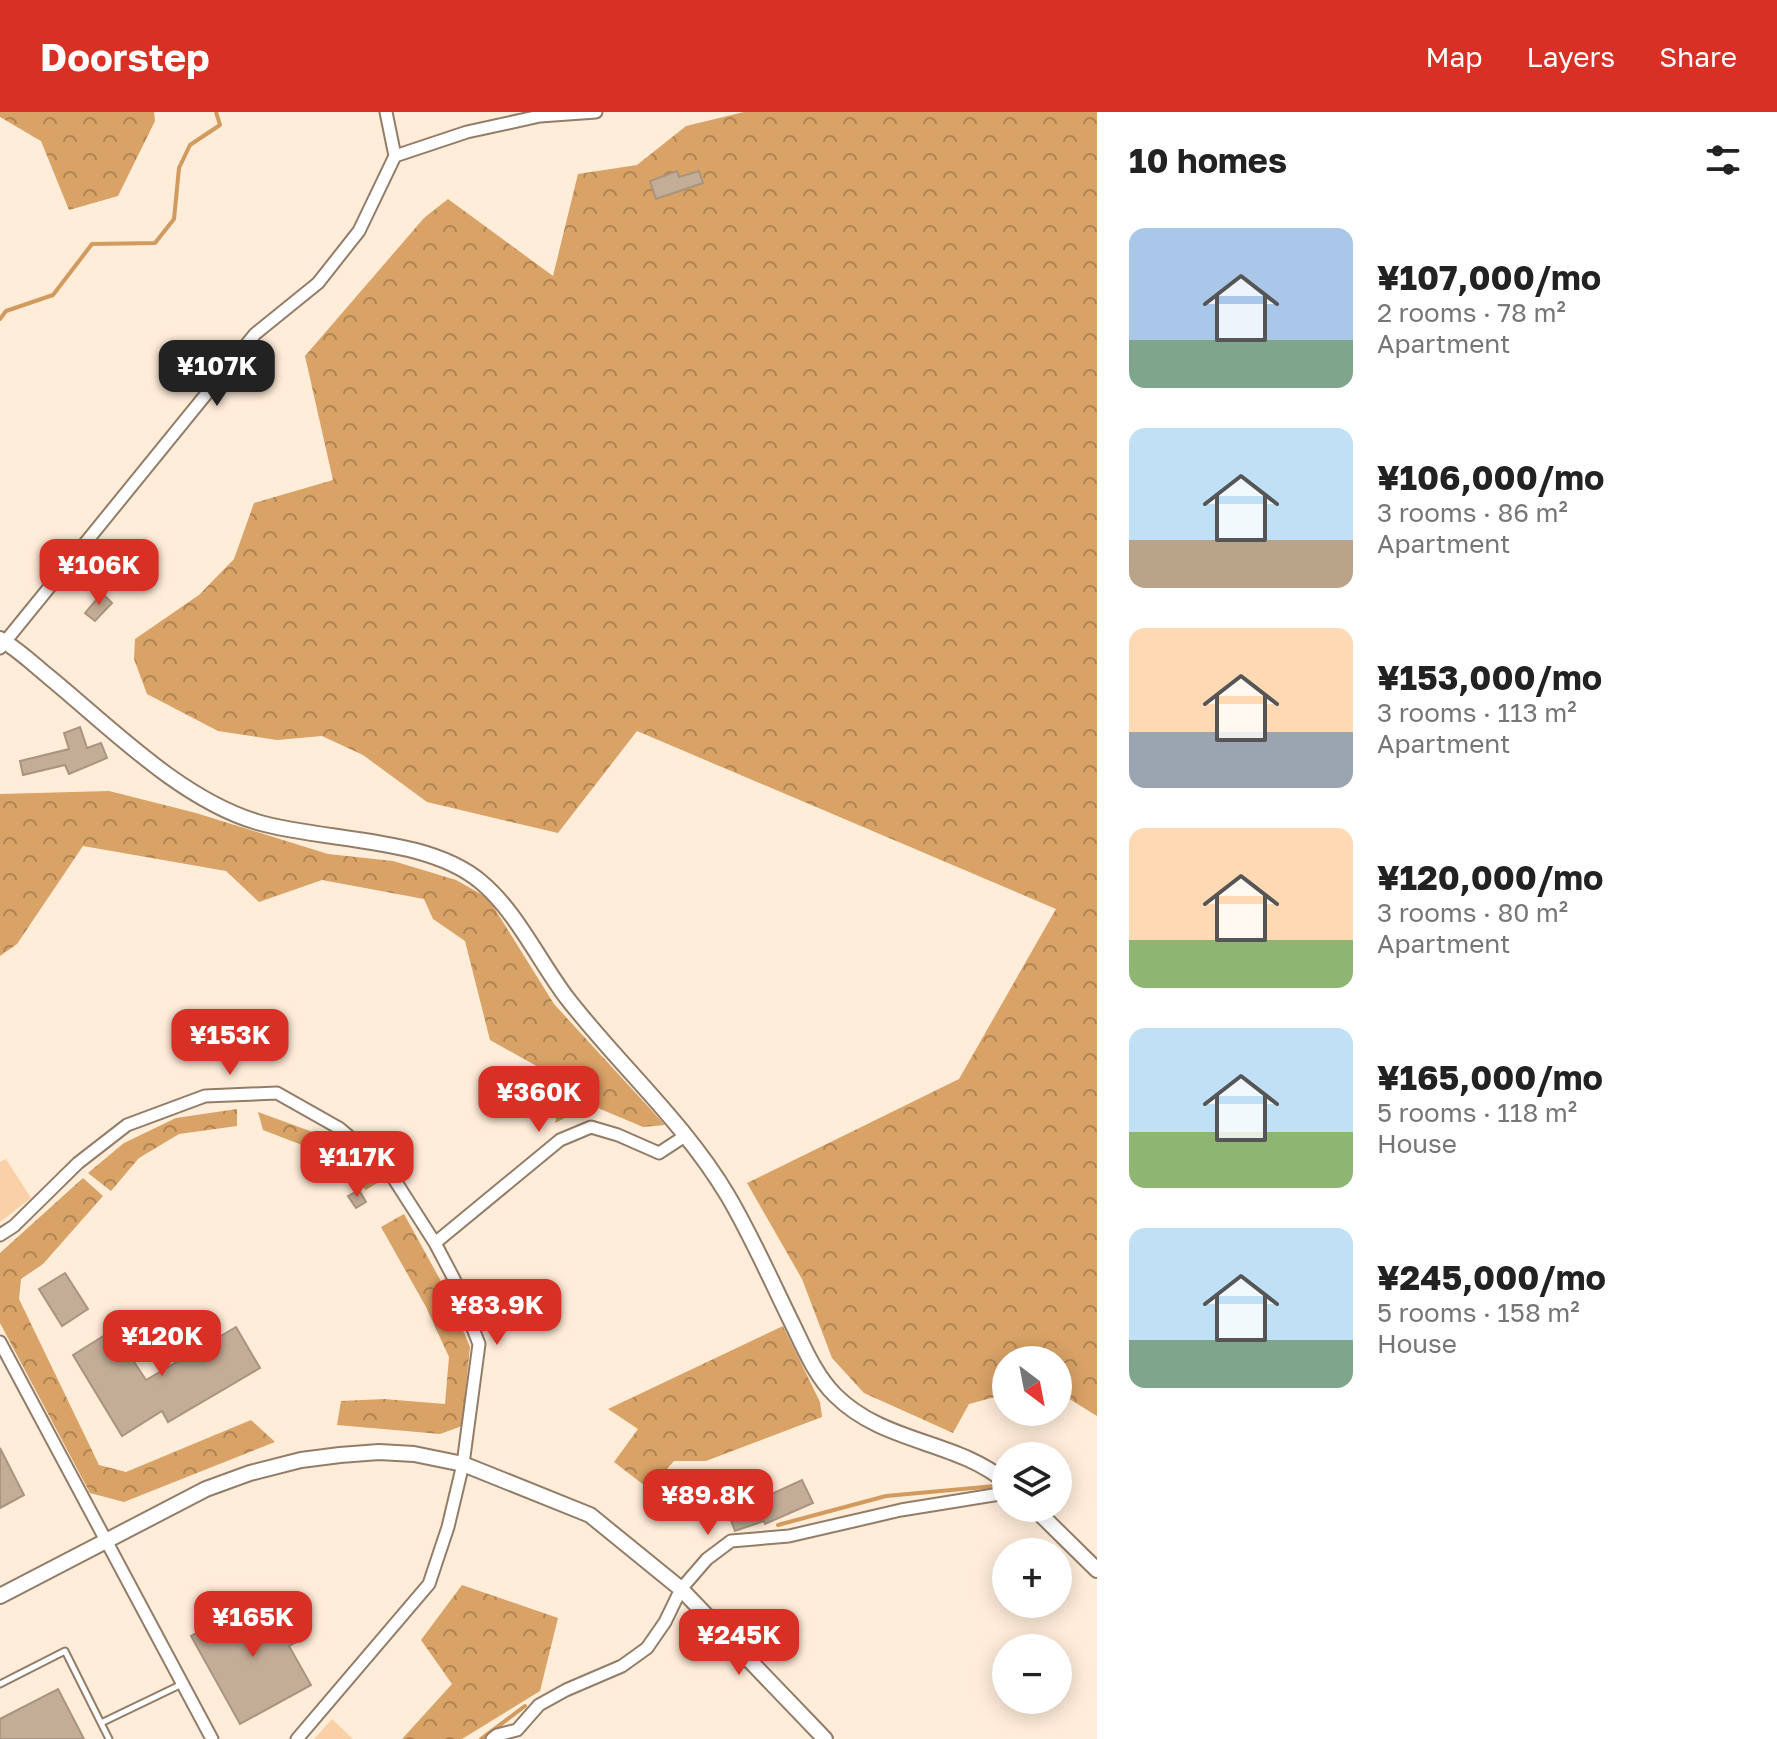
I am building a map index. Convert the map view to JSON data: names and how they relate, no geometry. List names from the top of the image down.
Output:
{
  "north": "bottom right",
  "page": {
    "header": "Doorstep",
    "nav": ["Map", "Layers", "Share"],
    "heading": "10 homes",
    "list": [
      {
        "name": "¥107,000/mo",
        "note": "2 rooms · 78 m² · Apartment"
      },
      {
        "name": "¥106,000/mo",
        "note": "3 rooms · 86 m² · Apartment"
      },
      {
        "name": "¥153,000/mo",
        "note": "3 rooms · 113 m² · Apartment"
      },
      {
        "name": "¥120,000/mo",
        "note": "3 rooms · 80 m² · Apartment"
      },
      {
        "name": "¥165,000/mo",
        "note": "5 rooms · 118 m² · House"
      },
      {
        "name": "¥245,000/mo",
        "note": "5 rooms · 158 m² · House"
      }
    ],
    "price": [
      "¥107K",
      "¥106K",
      "¥153K",
      "¥360K",
      "¥117K",
      "¥83.9K",
      "¥120K",
      "¥89.8K",
      "¥165K",
      "¥245K"
    ],
    "map_buttons": ["+", "−"]
  }
}
